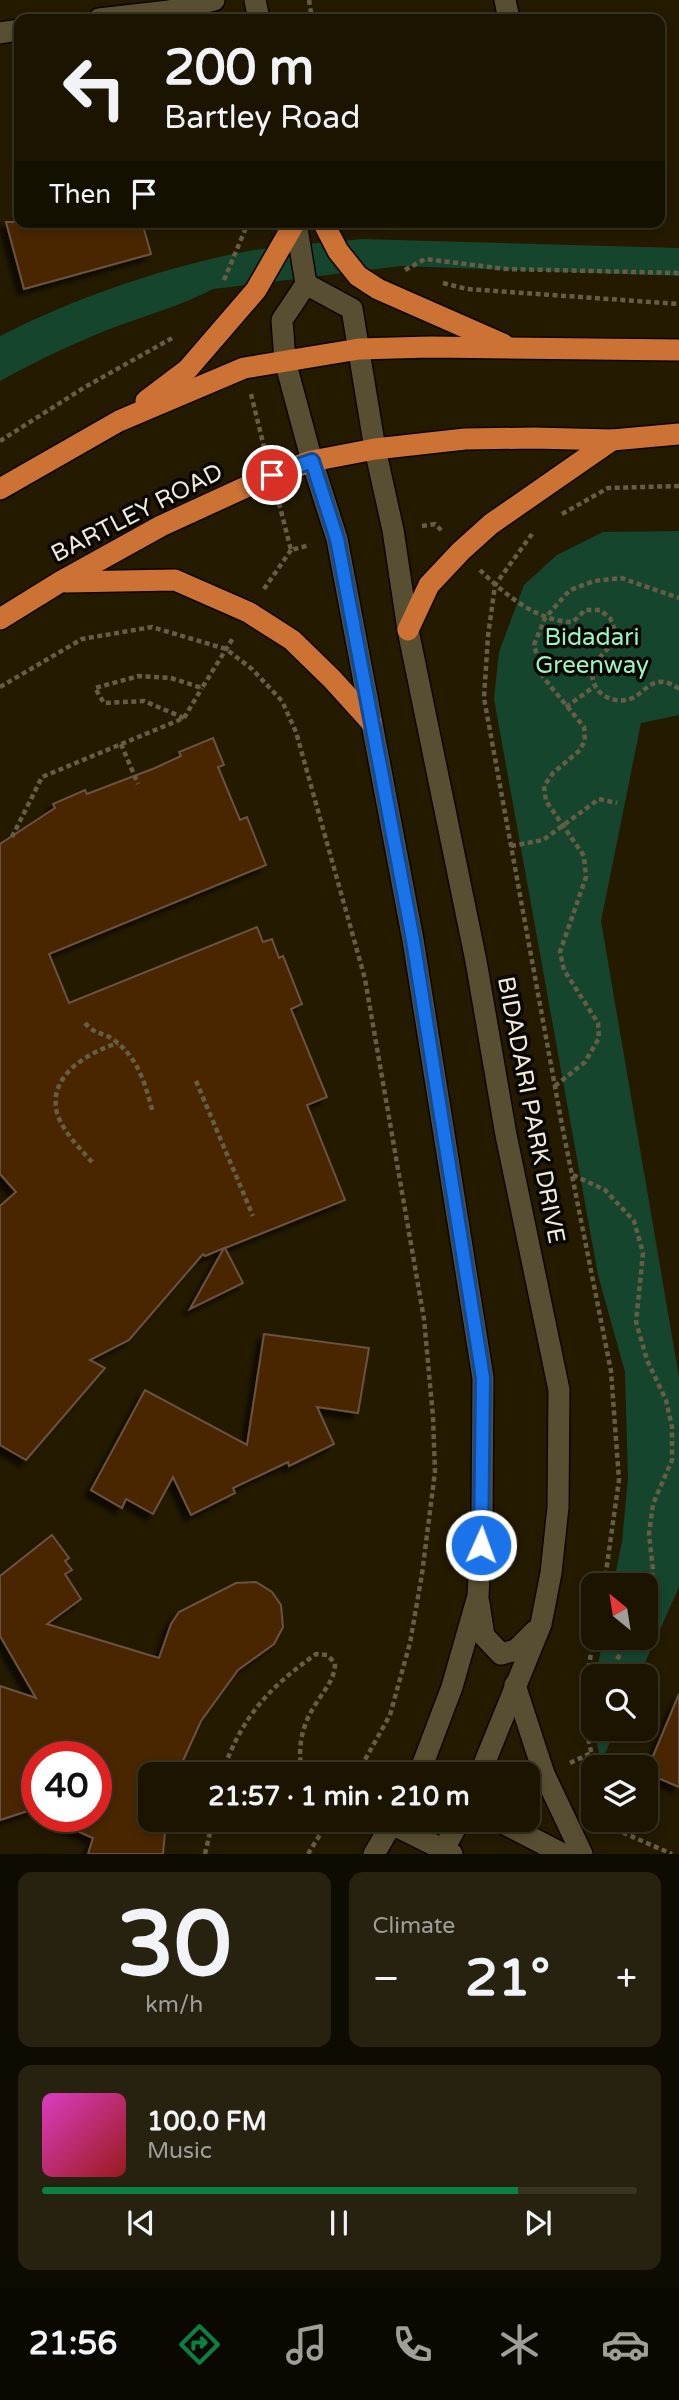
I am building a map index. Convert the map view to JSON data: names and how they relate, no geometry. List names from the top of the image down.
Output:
{
  "streets": {
    "highway": ["BARTLEY ROAD"],
    "street": ["BIDADARI PARK DRIVE"]
  },
  "crossings": [
    ["BARTLEY ROAD", "BIDADARI PARK DRIVE"]
  ],
  "parks": ["Bidadari Greenway"],
  "north": "top left",
  "page": {
    "turn": ["200 m", "Bartley Road"],
    "then": "Then",
    "limit": "40",
    "trip": "21:57 · 1 min · 210 m",
    "tile": [
      ["30", "km/h"],
      "Climate"
    ],
    "heat": ["−", "21°", "+"],
    "song": ["100.0 FM", "Music"],
    "tabs": "21:56"
  }
}
